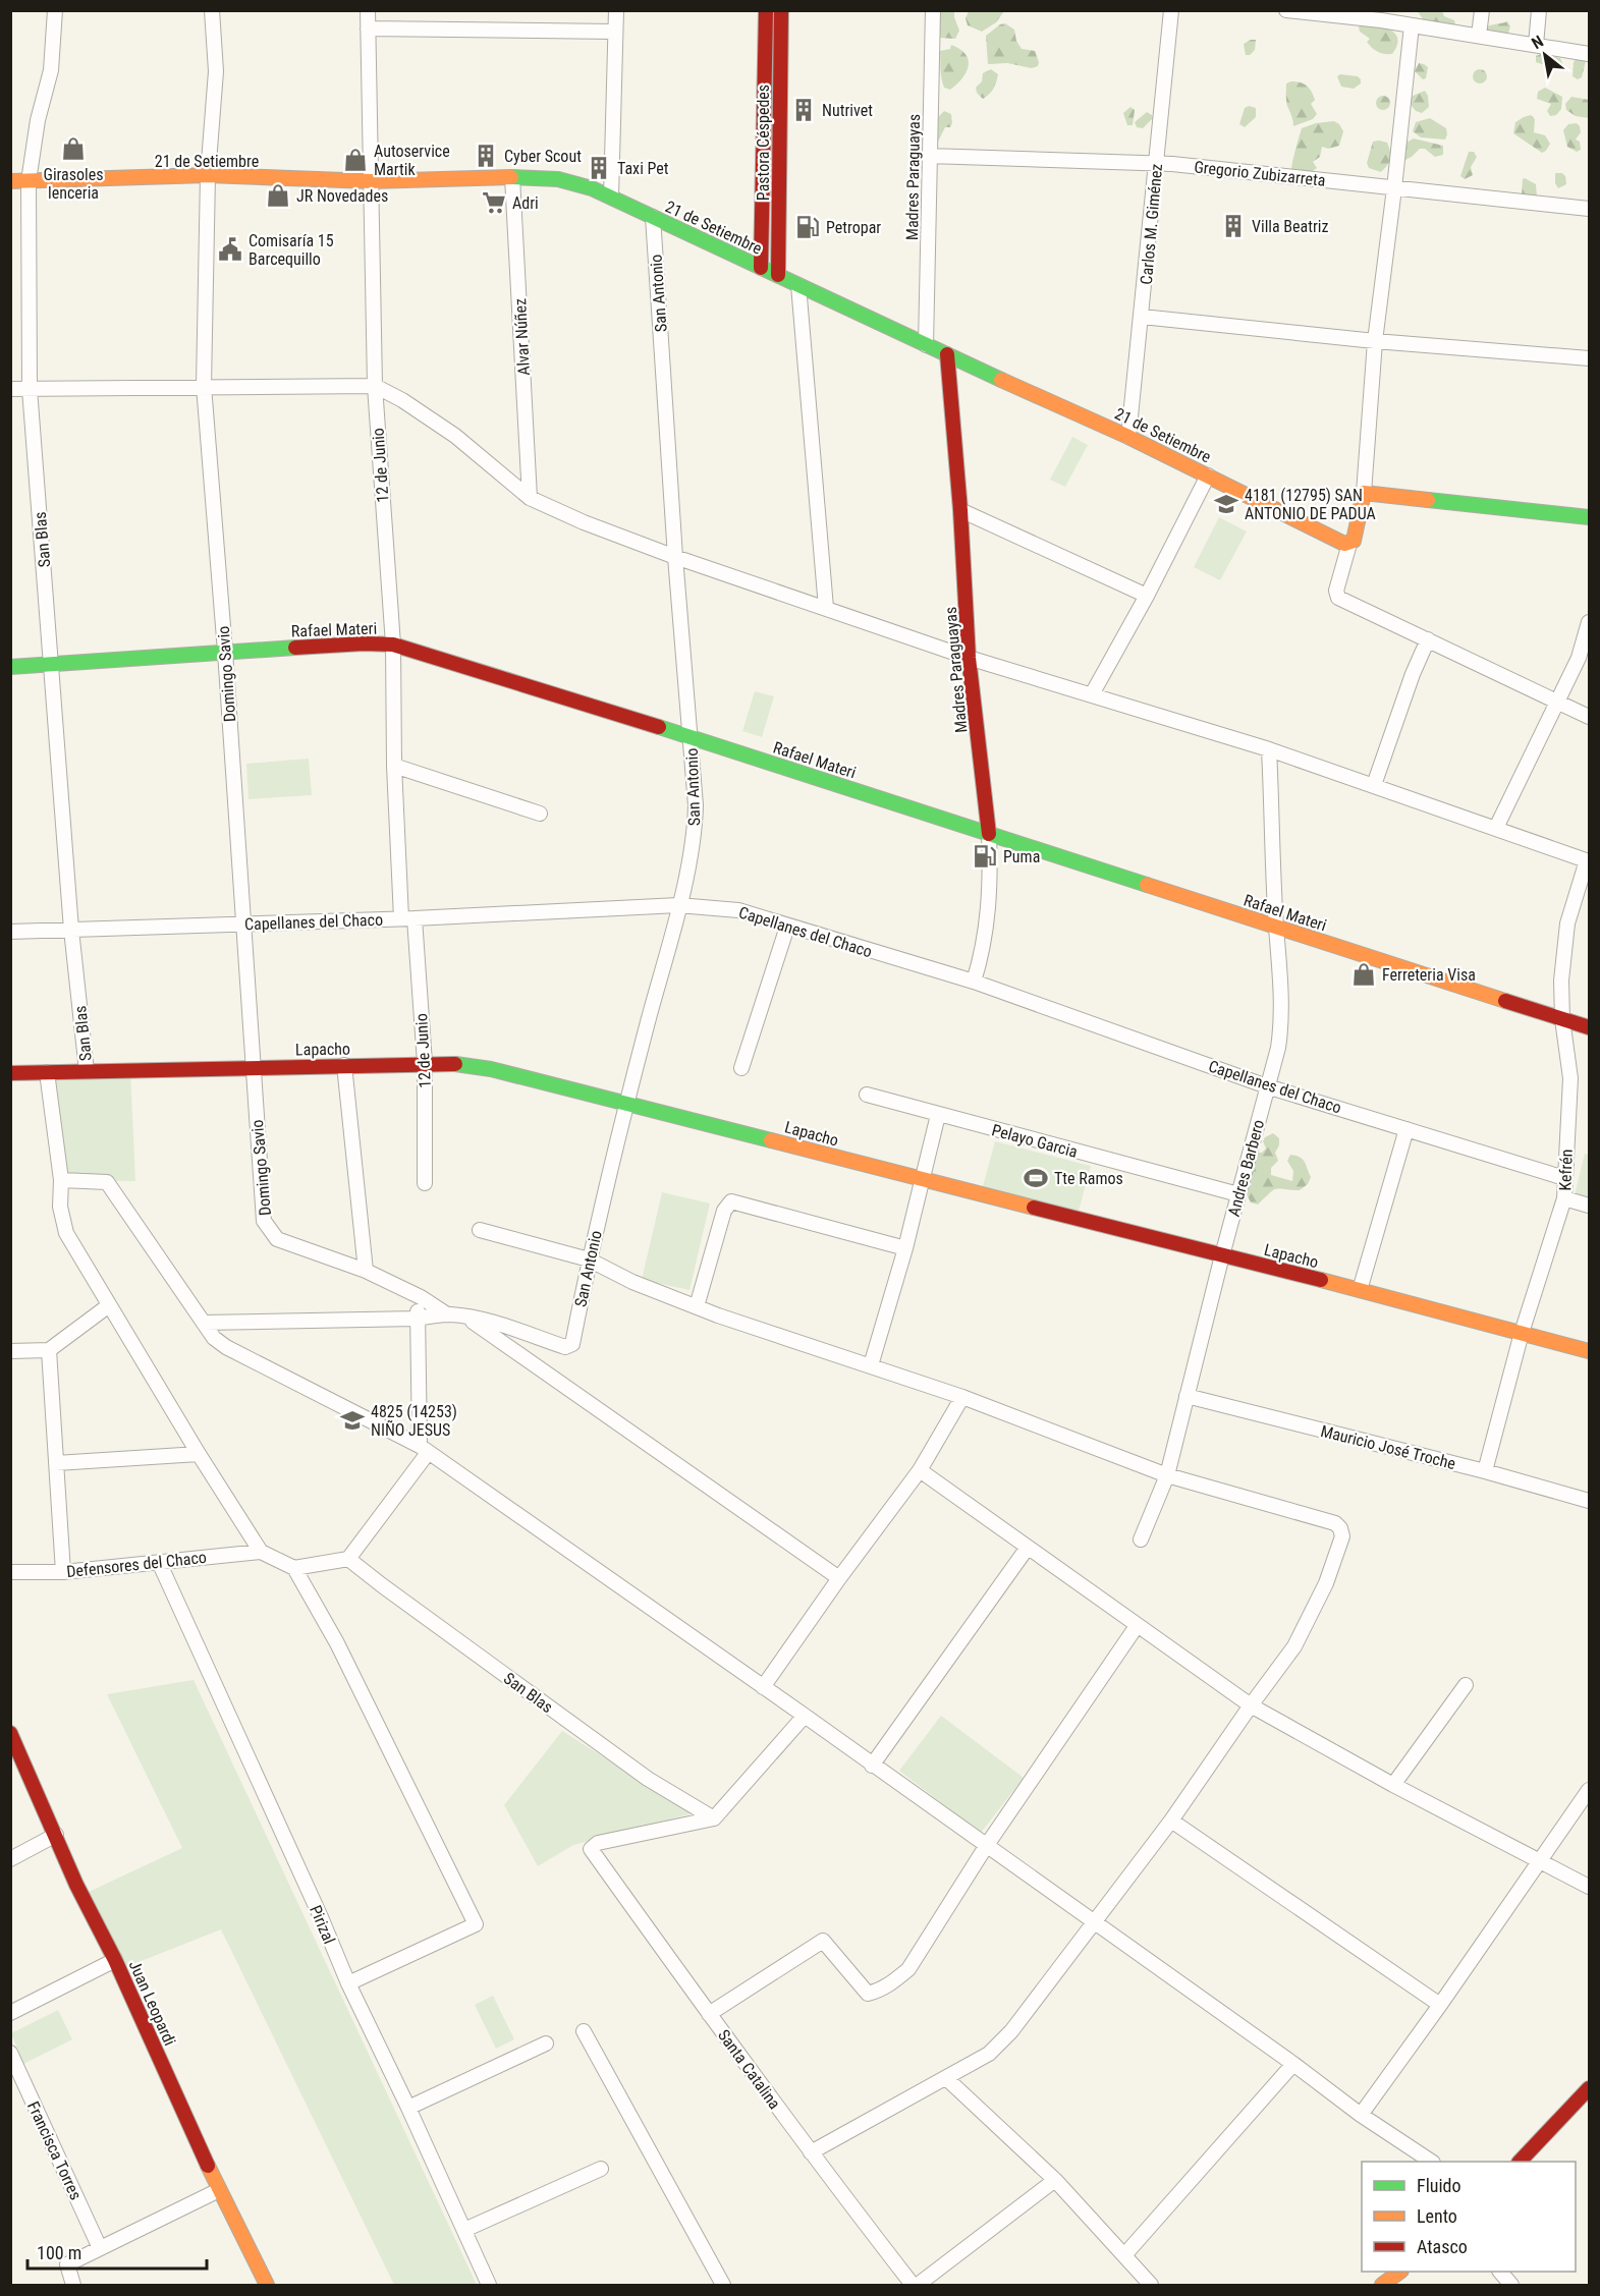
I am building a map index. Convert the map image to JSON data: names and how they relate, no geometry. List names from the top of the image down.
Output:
{
  "streets": {
    "main road": [
      "Pastora Céspedes",
      "21 de Setiembre",
      "Madres Paraguayas",
      "Rafael Materi",
      "Lapacho",
      "Juan Leopardi"
    ],
    "street": [
      "Gregorio Zubizarreta",
      "Carlos M. Giménez",
      "San Antonio",
      "Alvar Núñez",
      "12 de Junio",
      "San Blas",
      "Domingo Savio",
      "Capellanes del Chaco",
      "Pelayo Garcia",
      "Andres Barbero",
      "Kefrén",
      "Mauricio José Troche",
      "Defensores del Chaco",
      "Pirizal",
      "Santa Catalina",
      "Francisca Torres"
    ]
  },
  "crossings": [
    ["Pastora Céspedes", "21 de Setiembre"],
    ["21 de Setiembre", "Madres Paraguayas"],
    ["21 de Setiembre", "Carlos M. Giménez"],
    ["21 de Setiembre", "San Antonio"],
    ["21 de Setiembre", "Alvar Núñez"],
    ["21 de Setiembre", "12 de Junio"],
    ["21 de Setiembre", "San Blas"],
    ["21 de Setiembre", "Domingo Savio"],
    ["Gregorio Zubizarreta", "Madres Paraguayas"],
    ["Gregorio Zubizarreta", "Carlos M. Giménez"],
    ["Madres Paraguayas", "Rafael Materi"],
    ["Madres Paraguayas", "Capellanes del Chaco"],
    ["San Antonio", "Rafael Materi"],
    ["San Antonio", "Capellanes del Chaco"],
    ["San Antonio", "Lapacho"],
    ["12 de Junio", "Rafael Materi"],
    ["12 de Junio", "Capellanes del Chaco"],
    ["12 de Junio", "Lapacho"],
    ["San Blas", "Rafael Materi"],
    ["San Blas", "Capellanes del Chaco"],
    ["San Blas", "Lapacho"],
    ["San Blas", "Santa Catalina"],
    ["Rafael Materi", "Domingo Savio"],
    ["Rafael Materi", "Andres Barbero"],
    ["Rafael Materi", "Kefrén"],
    ["Domingo Savio", "Capellanes del Chaco"],
    ["Domingo Savio", "Lapacho"],
    ["Capellanes del Chaco", "Andres Barbero"],
    ["Capellanes del Chaco", "Kefrén"],
    ["Lapacho", "Andres Barbero"],
    ["Lapacho", "Kefrén"],
    ["Pelayo Garcia", "Andres Barbero"],
    ["Andres Barbero", "Mauricio José Troche"],
    ["Kefrén", "Mauricio José Troche"],
    ["Defensores del Chaco", "Pirizal"]
  ],
  "places": {
    "building": [
      "Nutrivet",
      "Cyber Scout",
      "Taxi Pet",
      "Villa Beatriz"
    ],
    "shop": [
      "Girasoles lenceria",
      "Autoservice Martik",
      "JR Novedades",
      "Ferreteria Visa"
    ],
    "supermarket": ["Adri"],
    "fuel station": ["Petropar", "Puma"],
    "public building": ["Comisaría 15 Barcequillo"],
    "school or university": ["4181 (12795) SAN ANTONIO DE PADUA", "4825 (14253) NIÑO JESUS"],
    "sports": ["Tte Ramos"]
  },
  "legend": ["Fluido", "Lento", "Atasco"],
  "scale_bar": "100 m",
  "north": "top left"
}
